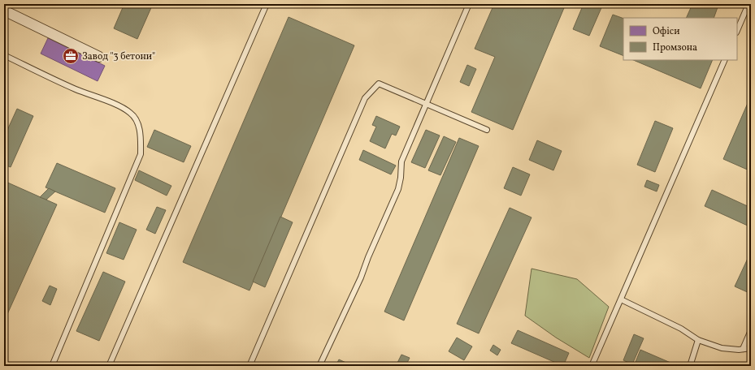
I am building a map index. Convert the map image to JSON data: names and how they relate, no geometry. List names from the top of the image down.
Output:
{
  "places": {
    "office": ["Завод \"3 бетони\""]
  },
  "legend": ["Офіси", "Промзона"]
}
